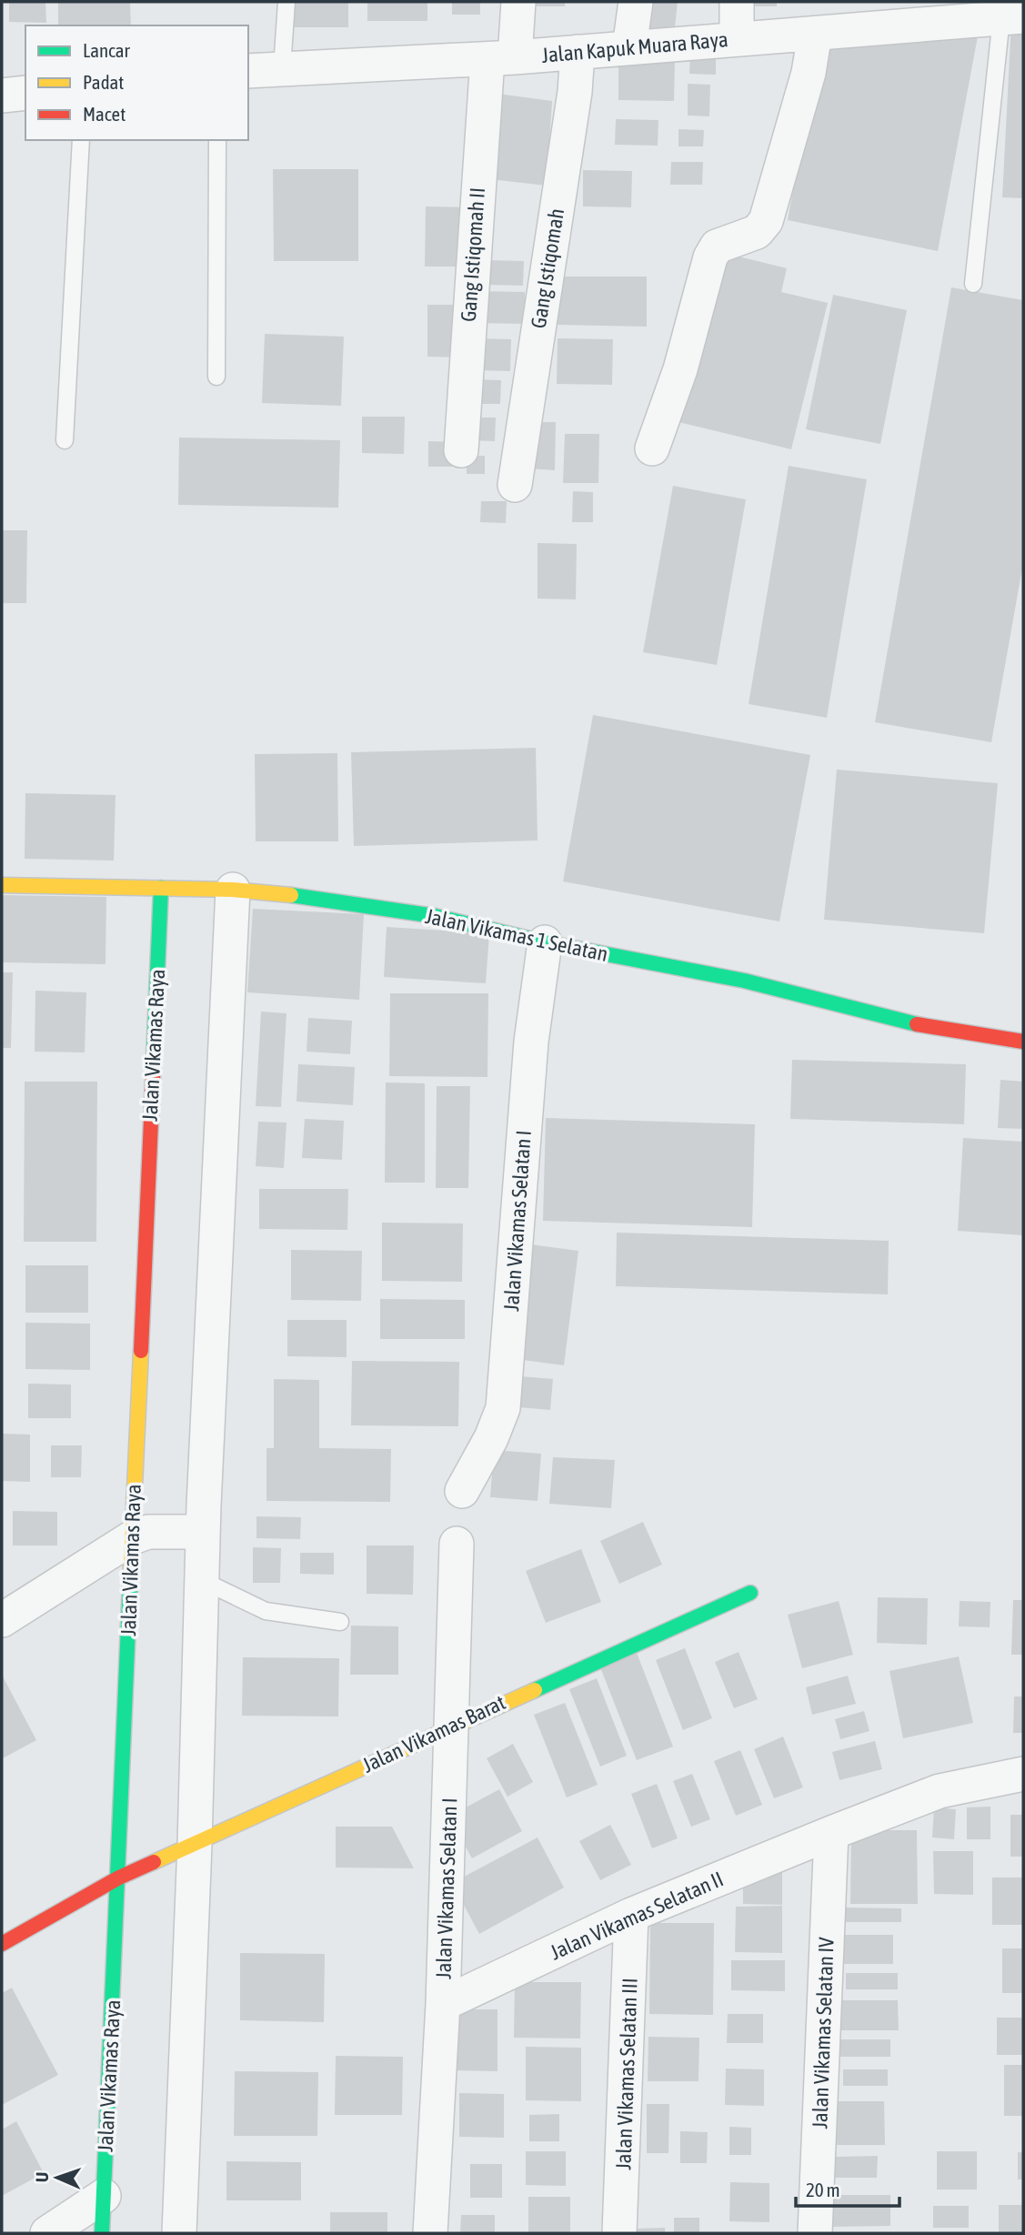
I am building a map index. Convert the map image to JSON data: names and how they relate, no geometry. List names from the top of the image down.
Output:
{
  "streets": {
    "street": [
      "Jalan Kapuk Muara Raya",
      "Gang Istiqomah II",
      "Gang Istiqomah",
      "Jalan Vikamas 1 Selatan",
      "Jalan Vikamas Raya",
      "Jalan Vikamas Selatan I",
      "Jalan Vikamas Barat",
      "Jalan Vikamas Selatan II",
      "Jalan Vikamas Selatan IV",
      "Jalan Vikamas Selatan III"
    ]
  },
  "crossings": [
    ["Jalan Kapuk Muara Raya", "Gang Istiqomah II"],
    ["Jalan Kapuk Muara Raya", "Gang Istiqomah"],
    ["Jalan Vikamas 1 Selatan", "Jalan Vikamas Raya"],
    ["Jalan Vikamas 1 Selatan", "Jalan Vikamas Selatan I"],
    ["Jalan Vikamas Raya", "Jalan Vikamas Barat"],
    ["Jalan Vikamas Selatan I", "Jalan Vikamas Barat"],
    ["Jalan Vikamas Selatan I", "Jalan Vikamas Selatan II"],
    ["Jalan Vikamas Selatan II", "Jalan Vikamas Selatan IV"],
    ["Jalan Vikamas Selatan II", "Jalan Vikamas Selatan III"]
  ],
  "legend": ["Lancar", "Padat", "Macet"],
  "scale_bar": "20 m",
  "north": "left"
}
